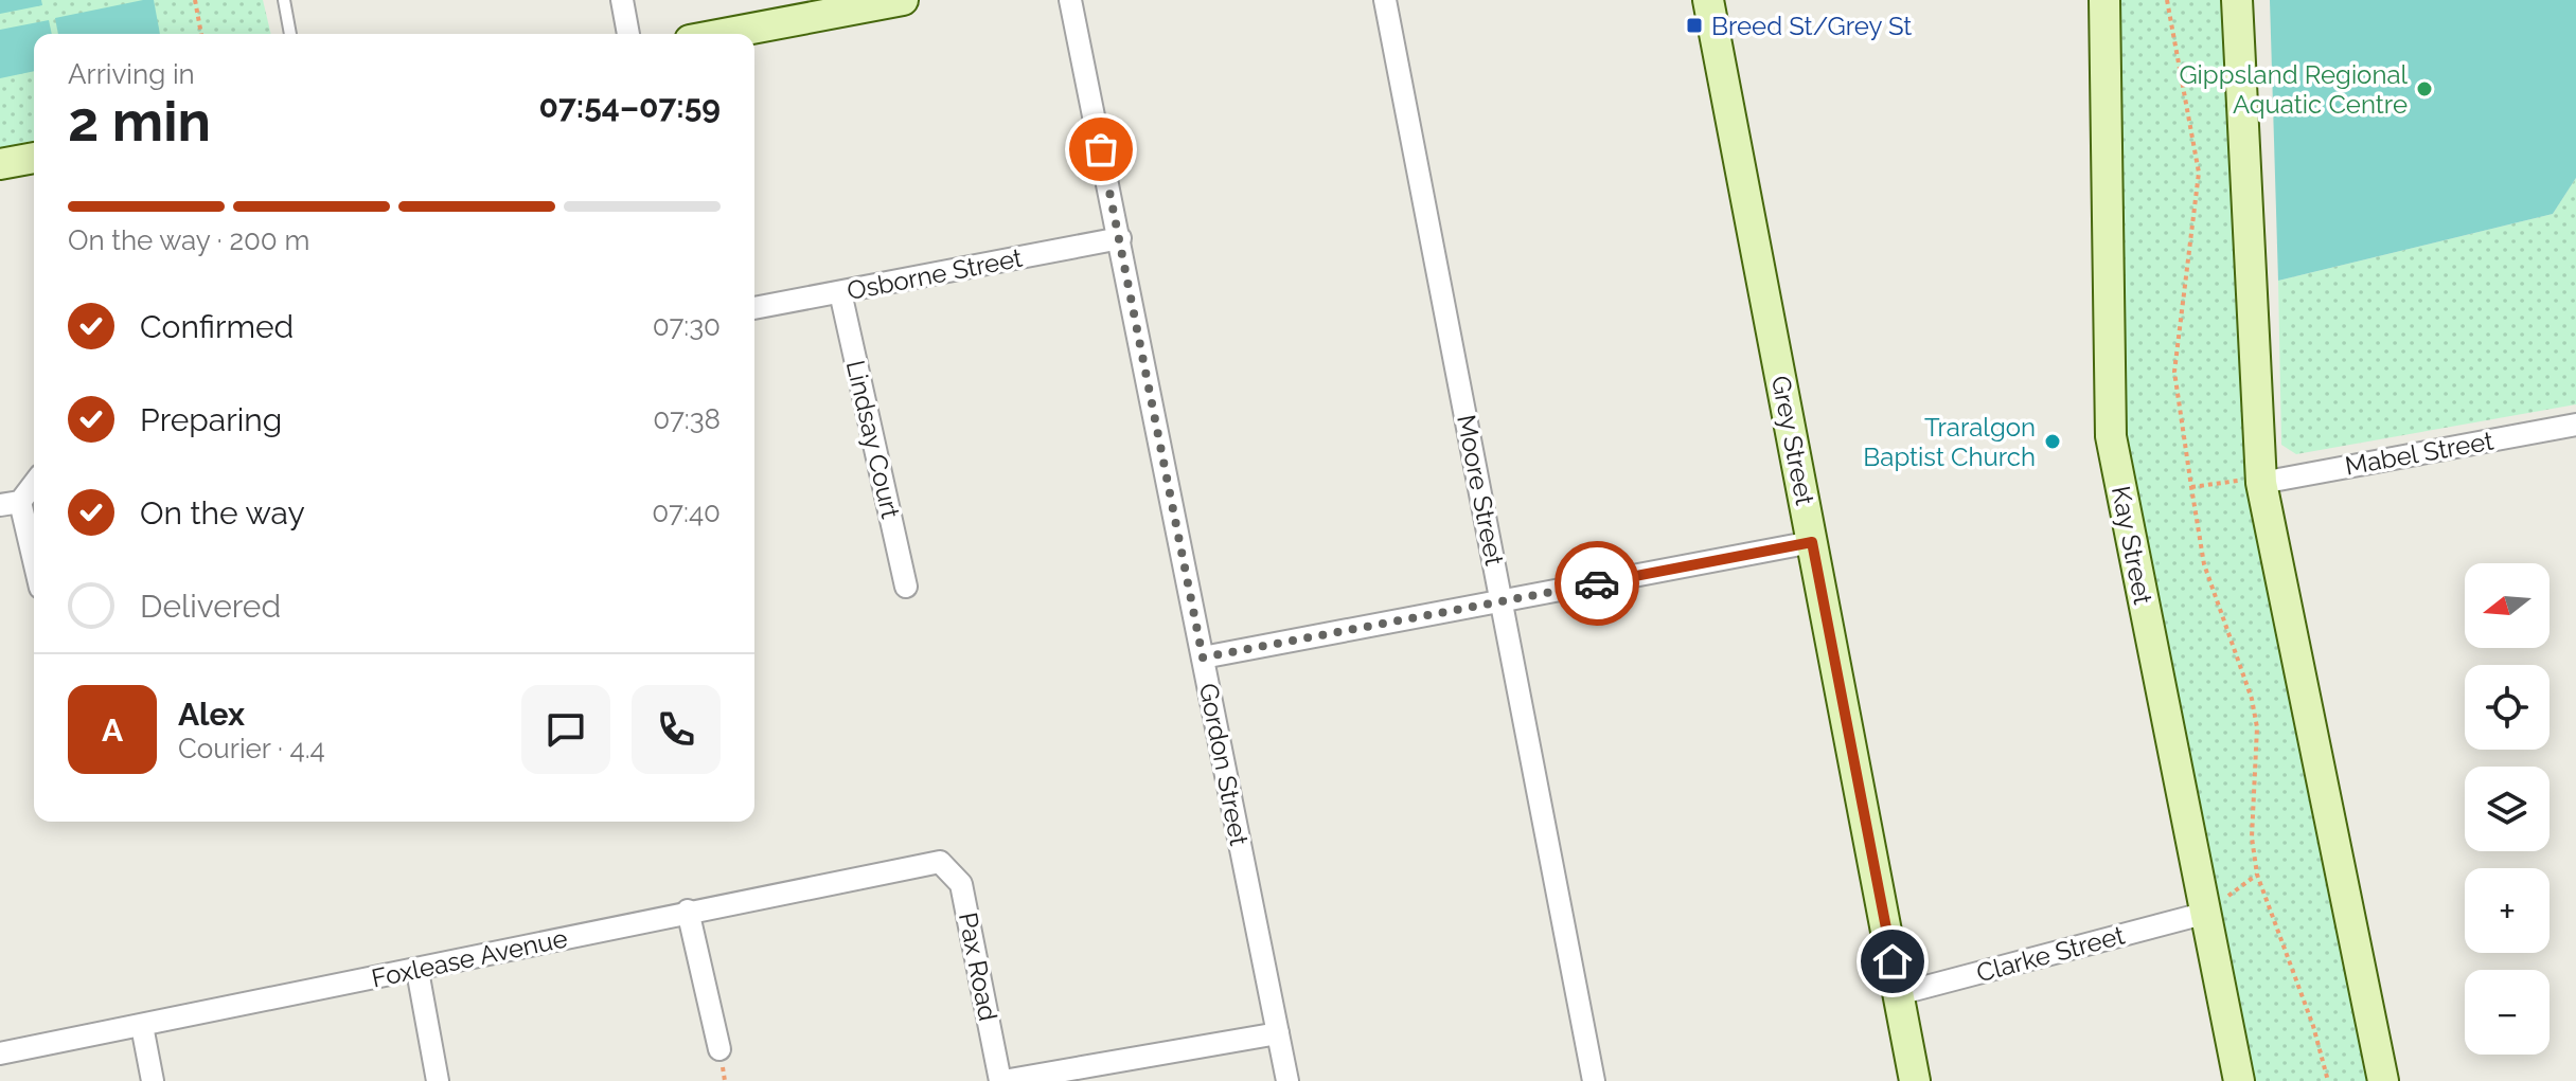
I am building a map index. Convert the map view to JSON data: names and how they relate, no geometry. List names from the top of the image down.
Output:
{
  "streets": {
    "street": [
      "Osborne Street",
      "Lindsay Court",
      "Grey Street",
      "Mabel Street",
      "Moore Street",
      "Kay Street",
      "Gordon Street",
      "Clarke Street",
      "Foxlease Avenue",
      "Pax Road"
    ]
  },
  "crossings": [
    ["Osborne Street", "Lindsay Court"],
    ["Osborne Street", "Gordon Street"],
    ["Grey Street", "Clarke Street"],
    ["Kay Street", "Clarke Street"],
    ["Foxlease Avenue", "Pax Road"]
  ],
  "places": {
    "transit": ["Breed St/Grey St"],
    "other": ["Gippsland Regional Aquatic Centre", "Traralgon Baptist Church"]
  },
  "north": "left",
  "page": {
    "heading": ["2 min", "Arriving in", "07:54–07:59"],
    "panel": ["Alex", "Courier · 4.4"],
    "bar": "On the way · 200 m",
    "list": [
      ["Confirmed", "07:30"],
      ["Preparing", "07:38"],
      ["On the way", "07:40"],
      "Delivered"
    ],
    "map_buttons": ["+", "−"],
    "round": "A"
  }
}
